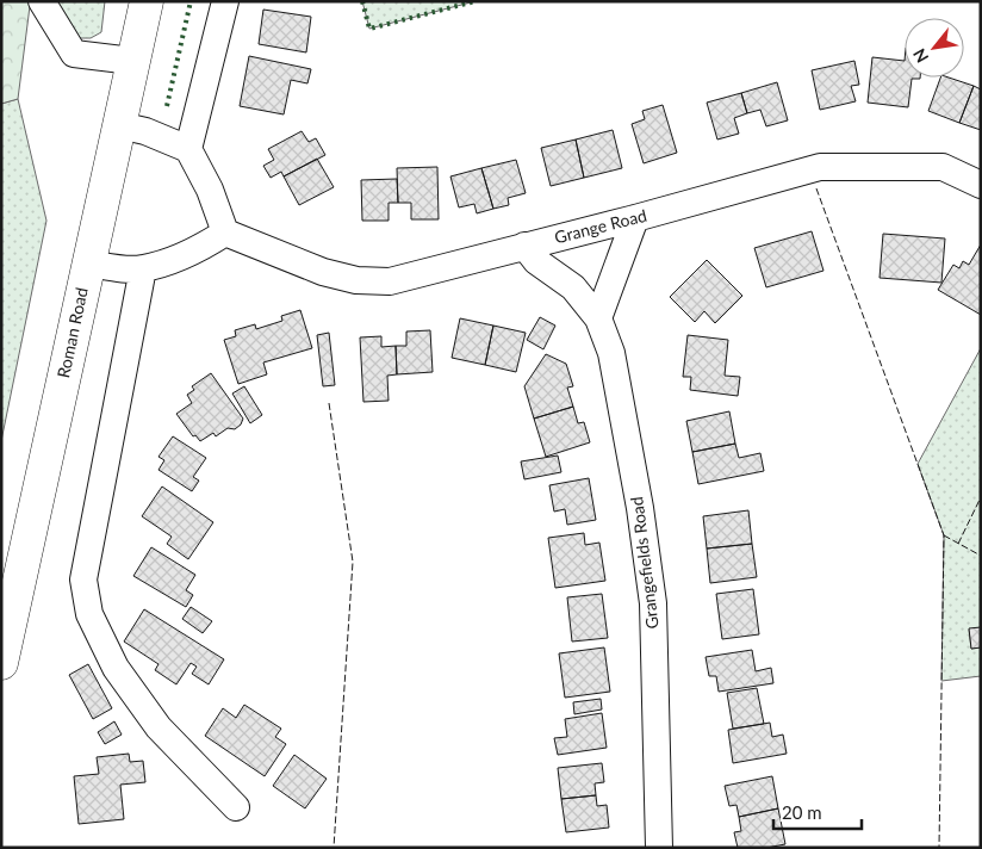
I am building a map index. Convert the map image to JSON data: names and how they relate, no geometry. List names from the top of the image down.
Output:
{
  "streets": {
    "main road": ["Roman Road"],
    "street": ["Grange Road", "Grangefields Road"]
  },
  "crossings": [
    ["Grange Road", "Grangefields Road"]
  ],
  "scale_bar": "20 m",
  "north": "bottom left"
}
